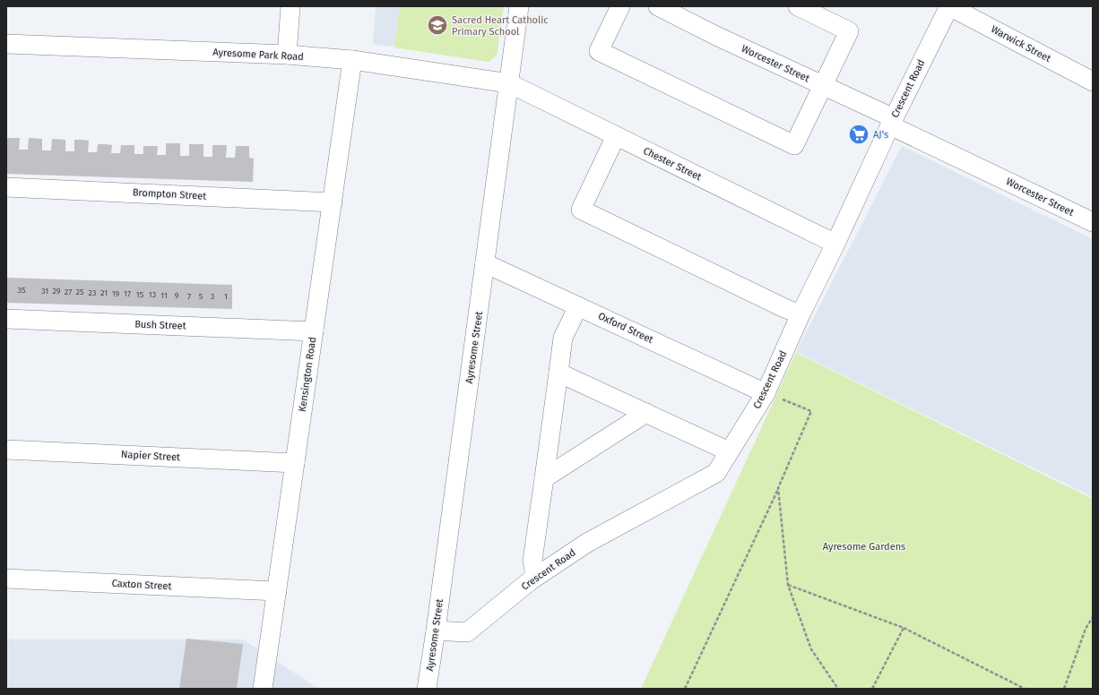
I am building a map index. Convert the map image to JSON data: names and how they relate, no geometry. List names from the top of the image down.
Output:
{
  "streets": {
    "street": [
      "Warwick Street",
      "Ayresome Park Road",
      "Worcester Street",
      "Crescent Road",
      "Chester Street",
      "Brompton Street",
      "Bush Street",
      "Oxford Street",
      "Ayresome Street",
      "Kensington Road",
      "Napier Street",
      "Caxton Street"
    ]
  },
  "crossings": [
    ["Warwick Street", "Crescent Road"],
    ["Ayresome Park Road", "Chester Street"],
    ["Ayresome Park Road", "Ayresome Street"],
    ["Ayresome Park Road", "Kensington Road"],
    ["Worcester Street", "Crescent Road"],
    ["Crescent Road", "Chester Street"],
    ["Crescent Road", "Oxford Street"],
    ["Crescent Road", "Ayresome Street"],
    ["Chester Street", "Ayresome Street"],
    ["Brompton Street", "Kensington Road"],
    ["Bush Street", "Kensington Road"],
    ["Oxford Street", "Ayresome Street"],
    ["Kensington Road", "Napier Street"],
    ["Kensington Road", "Caxton Street"]
  ],
  "parks": ["Ayresome Gardens"],
  "places": {
    "school or university": ["Sacred Heart Catholic Primary School"],
    "supermarket": ["AJ’s"]
  },
  "house_numbers": [
    "35",
    "31",
    "29",
    "27",
    "25",
    "23",
    "21",
    "19",
    "17",
    "15",
    "13",
    "11",
    "9",
    "7",
    "5",
    "3",
    "1"
  ]
}
